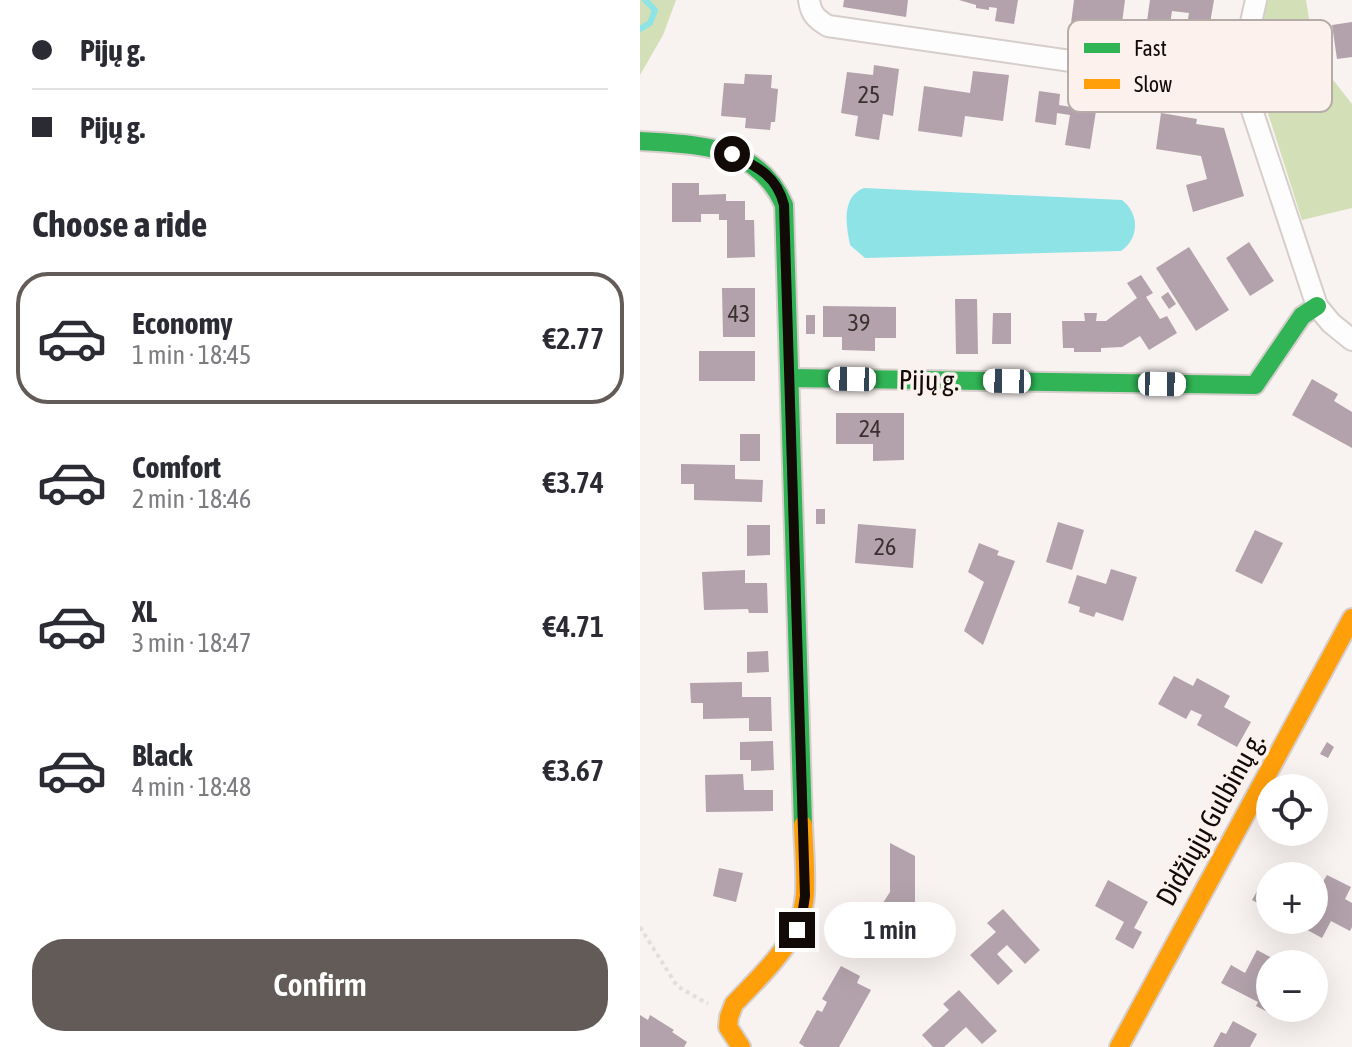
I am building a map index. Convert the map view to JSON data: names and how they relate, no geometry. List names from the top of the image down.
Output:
{
  "streets": {
    "street": ["Pijų g.", "Didžiųjų Gulbinų g."]
  },
  "house_numbers": [
    "25",
    "43",
    "39",
    "24",
    "26"
  ],
  "legend": ["Fast", "Slow"],
  "page": {
    "banner": ["Pijų g.", "Pijų g."],
    "heading": "Choose a ride",
    "list": [
      {
        "name": "Economy",
        "note": "1 min · 18:45",
        "value": "€2.77"
      },
      {
        "name": "Comfort",
        "note": "2 min · 18:46",
        "value": "€3.74"
      },
      {
        "name": "XL",
        "note": "3 min · 18:47",
        "value": "€4.71"
      },
      {
        "name": "Black",
        "note": "4 min · 18:48",
        "value": "€3.67"
      }
    ],
    "map_buttons": ["+", "−"],
    "bubble": "1 min",
    "buttons": "Confirm"
  }
}
